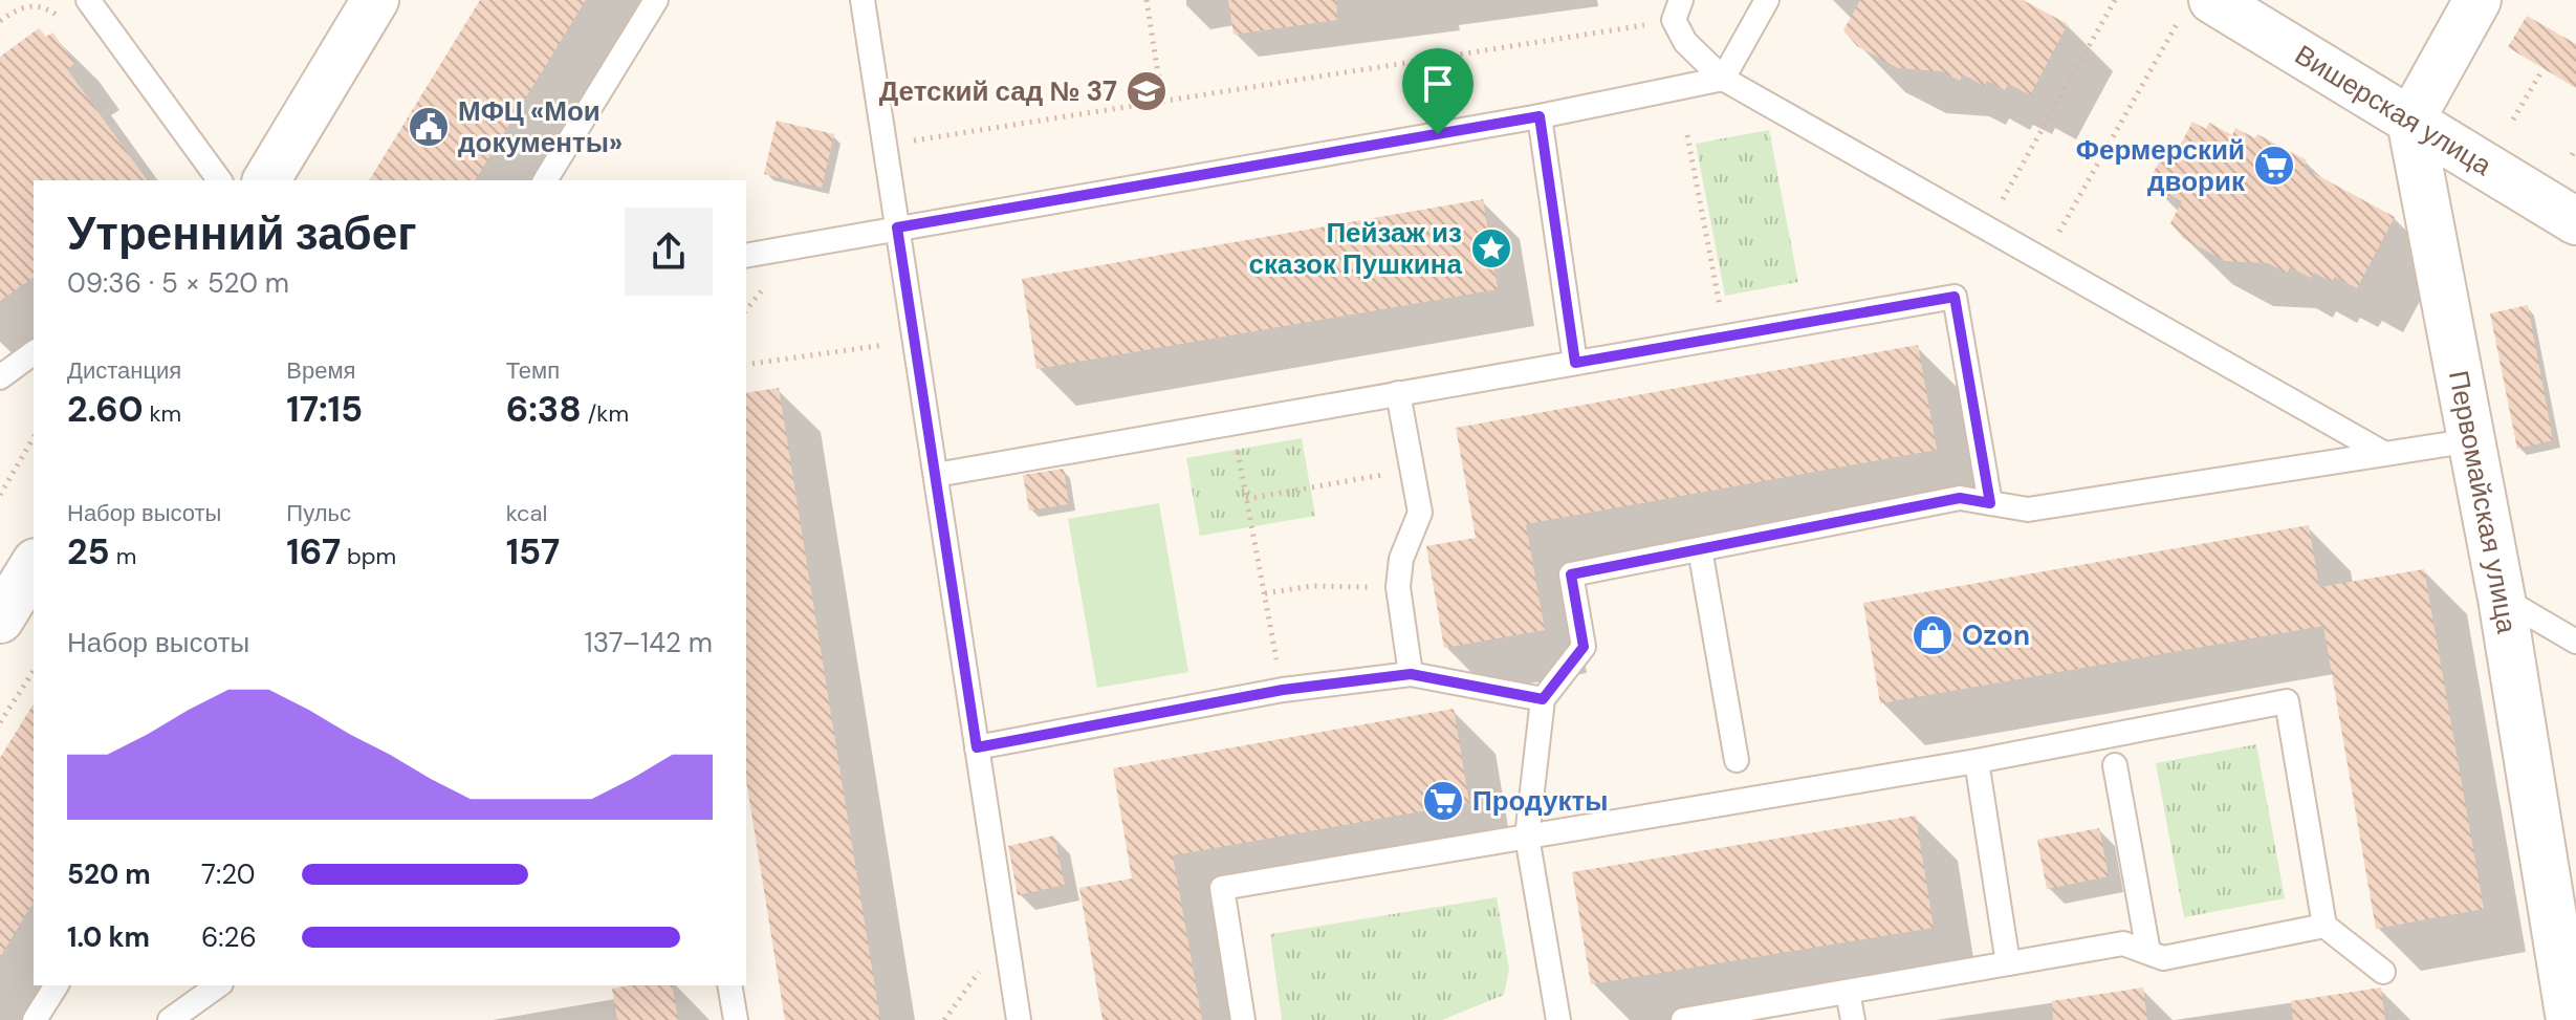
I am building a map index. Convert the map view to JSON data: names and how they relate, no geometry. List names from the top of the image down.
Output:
{
  "streets": {
    "street": ["Вишерская улица", "Первомайская улица"]
  },
  "crossings": [
    ["Вишерская улица", "Первомайская улица"]
  ],
  "places": {
    "school or university": ["Детский сад № 37"],
    "public building": ["МФЦ «Мои документы»"],
    "supermarket": ["Фермерский дворик", "Продукты"],
    "place": ["Пейзаж из сказок Пушкина"],
    "shop": ["Ozon"]
  },
  "page": {
    "heading": ["Утренний забег", "09:36 · 5 × 520 m"],
    "stats": [
      ["Дистанция", "2.60 km"],
      ["Время", "17:15"],
      ["Темп", "6:38 /km"],
      ["Набор высоты", "25 m"],
      ["Пульс", "167 bpm"],
      ["kcal", "157"]
    ],
    "chart": ["Набор высоты", "137–142 m"],
    "list": [
      {
        "name": "520 m",
        "note": "7:20"
      },
      {
        "name": "1.0 km",
        "note": "6:26"
      }
    ]
  }
}
